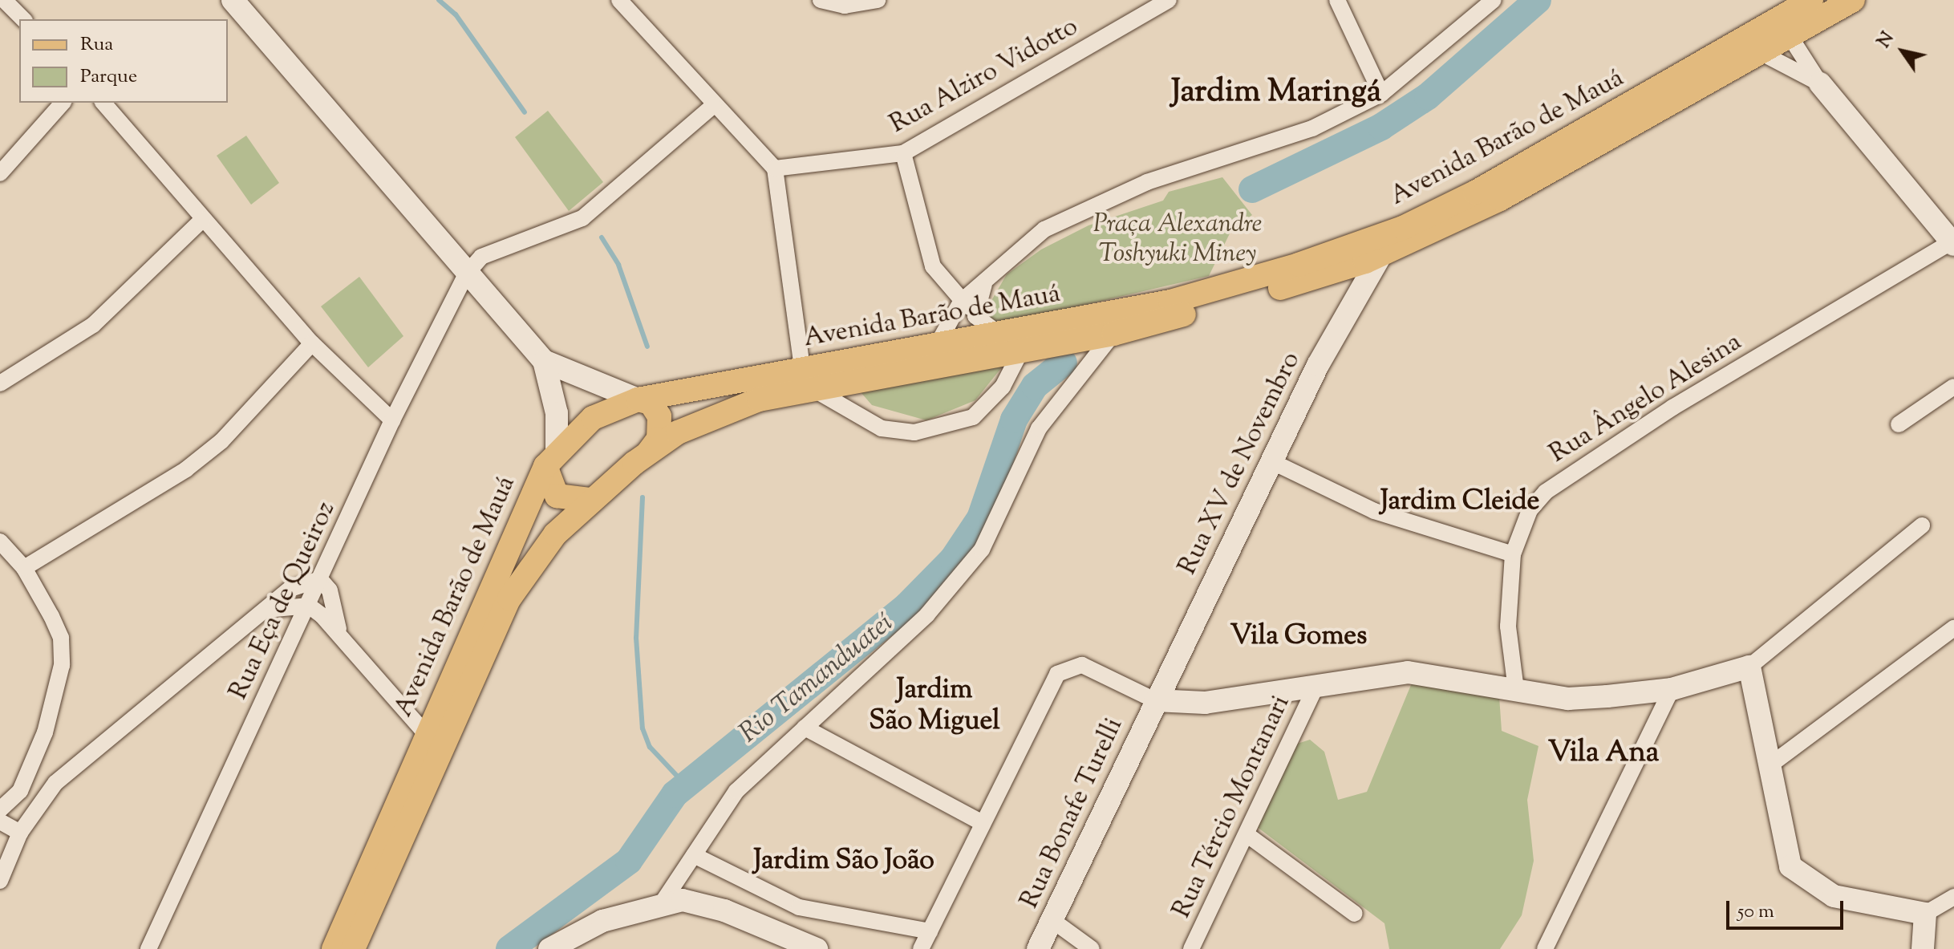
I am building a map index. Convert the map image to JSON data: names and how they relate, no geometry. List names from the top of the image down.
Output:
{
  "streets": {
    "main road": ["Avenida Barão de Mauá"],
    "street": [
      "Rua Alziro Vidotto",
      "Rua Ângelo Alesina",
      "Rua XV de Novembro",
      "Rua Eça de Queiroz",
      "Rua Tércio Montanari",
      "Rua Bonafe Turelli"
    ]
  },
  "crossings": [
    ["Avenida Barão de Mauá", "Rua XV de Novembro"],
    ["Rua XV de Novembro", "Rua Bonafe Turelli"]
  ],
  "districts": [
    "Jardim Maringá",
    "Jardim Cleide",
    "Vila Gomes",
    "Jardim São Miguel",
    "Vila Ana",
    "Jardim São João"
  ],
  "water": ["Rio Tamanduateí"],
  "parks": ["Praça Alexandre Toshyuki Miney"],
  "legend": ["Rua", "Parque"],
  "scale_bar": "50 m",
  "north": "top left"
}
